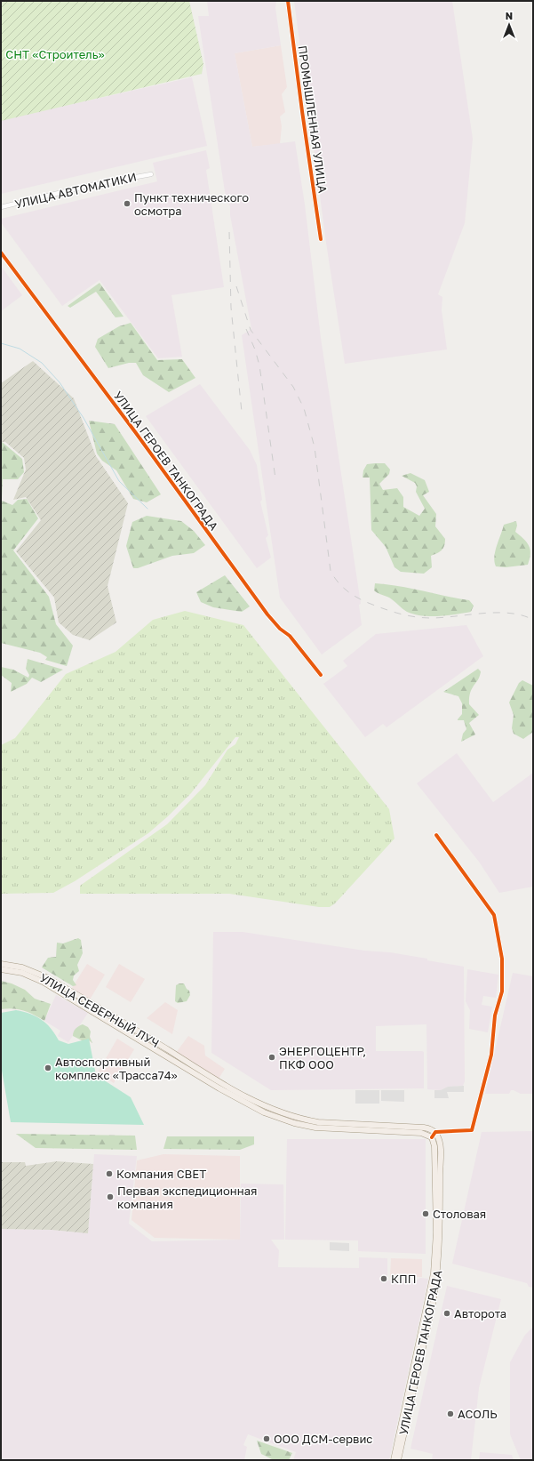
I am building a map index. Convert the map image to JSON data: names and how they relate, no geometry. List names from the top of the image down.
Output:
{
  "streets": {
    "main road": ["УЛИЦА ГЕРОЕВ ТАНКОГРАДА", "УЛИЦА СЕВЕРНЫЙ ЛУЧ"],
    "street": ["ПРОМЫШЛЕННАЯ УЛИЦА", "УЛИЦА АВТОМАТИКИ"]
  },
  "crossings": [
    ["УЛИЦА ГЕРОЕВ ТАНКОГРАДА", "УЛИЦА СЕВЕРНЫЙ ЛУЧ"]
  ],
  "parks": ["СНТ «Строитель»"],
  "places": [
    "Пункт технического осмотра",
    "ЭНЕРГОЦЕНТР, ПКФ ООО",
    "Автоспортивный комплекс «Трасса74»",
    "Компания СВЕТ",
    "Первая экспедиционная компания",
    "Столовая",
    "КПП",
    "Авторота",
    "АСОЛЬ",
    "ООО ДСМ-сервис"
  ],
  "north": "top"
}
